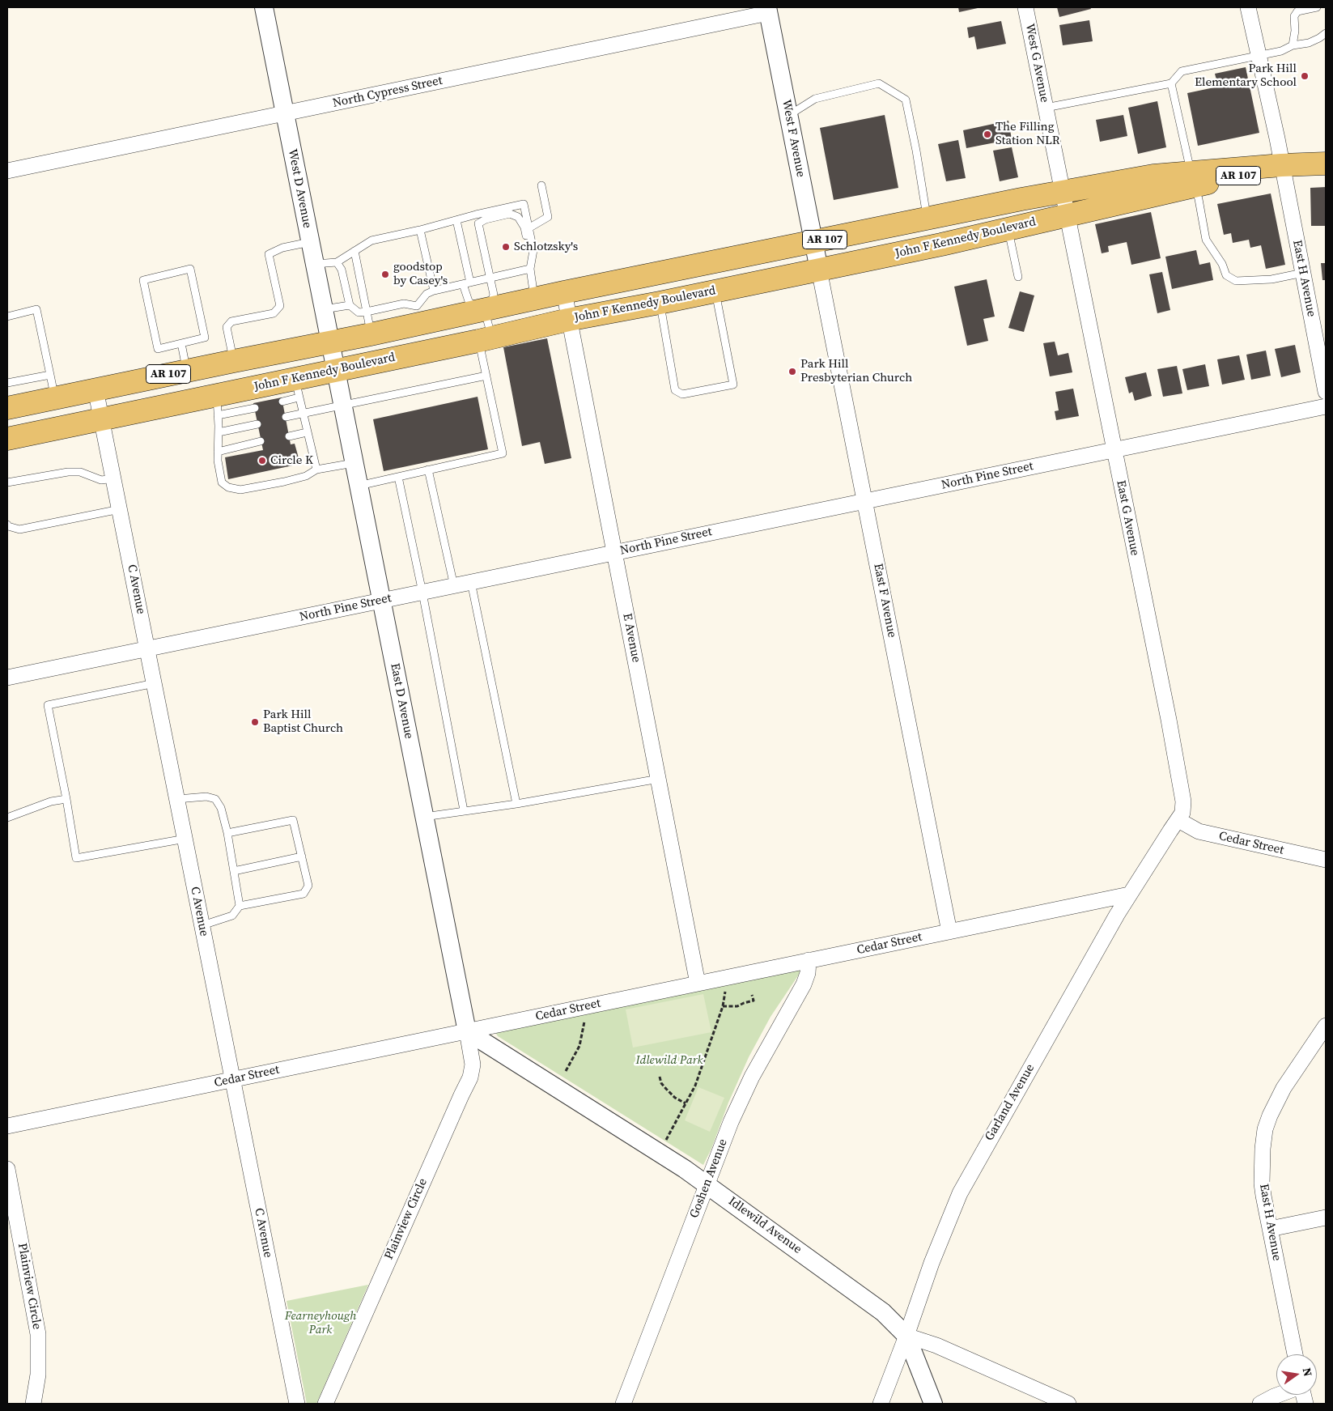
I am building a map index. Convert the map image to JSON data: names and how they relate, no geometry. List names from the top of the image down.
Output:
{
  "streets": {
    "main road": ["AR 107", "John F Kennedy Boulevard"],
    "street": [
      "West G Avenue",
      "North Cypress Street",
      "West F Avenue",
      "West D Avenue",
      "East H Avenue",
      "North Pine Street",
      "East G Avenue",
      "C Avenue",
      "East F Avenue",
      "E Avenue",
      "East D Avenue",
      "Cedar Street",
      "Garland Avenue",
      "Goshen Avenue",
      "Plainview Circle",
      "Idlewild Avenue"
    ]
  },
  "crossings": [
    ["West G Avenue", "John F Kennedy Boulevard"],
    ["West G Avenue", "East G Avenue"],
    ["North Cypress Street", "West F Avenue"],
    ["North Cypress Street", "West D Avenue"],
    ["West F Avenue", "John F Kennedy Boulevard"],
    ["West F Avenue", "East F Avenue"],
    ["West D Avenue", "John F Kennedy Boulevard"],
    ["West D Avenue", "East D Avenue"],
    ["John F Kennedy Boulevard", "East H Avenue"],
    ["John F Kennedy Boulevard", "East G Avenue"],
    ["John F Kennedy Boulevard", "C Avenue"],
    ["John F Kennedy Boulevard", "East F Avenue"],
    ["John F Kennedy Boulevard", "E Avenue"],
    ["John F Kennedy Boulevard", "East D Avenue"],
    ["North Pine Street", "East G Avenue"],
    ["North Pine Street", "C Avenue"],
    ["North Pine Street", "East F Avenue"],
    ["North Pine Street", "E Avenue"],
    ["North Pine Street", "East D Avenue"],
    ["East G Avenue", "Cedar Street"],
    ["East G Avenue", "Garland Avenue"],
    ["C Avenue", "Cedar Street"],
    ["East F Avenue", "Cedar Street"],
    ["E Avenue", "Cedar Street"],
    ["East D Avenue", "Cedar Street"],
    ["East D Avenue", "Plainview Circle"],
    ["East D Avenue", "Idlewild Avenue"],
    ["Cedar Street", "Garland Avenue"],
    ["Cedar Street", "Goshen Avenue"],
    ["Cedar Street", "Plainview Circle"],
    ["Cedar Street", "Idlewild Avenue"],
    ["Garland Avenue", "Idlewild Avenue"],
    ["Goshen Avenue", "Idlewild Avenue"],
    ["Plainview Circle", "Idlewild Avenue"]
  ],
  "parks": ["Idlewild Park", "Fearneyhough Park"],
  "places": [
    "Park Hill Elementary School",
    "The Filling Station NLR",
    "Schlotzsky's",
    "goodstop by Casey's",
    "Park Hill Presbyterian Church",
    "Circle K",
    "Park Hill Baptist Church"
  ],
  "north": "right"
}
